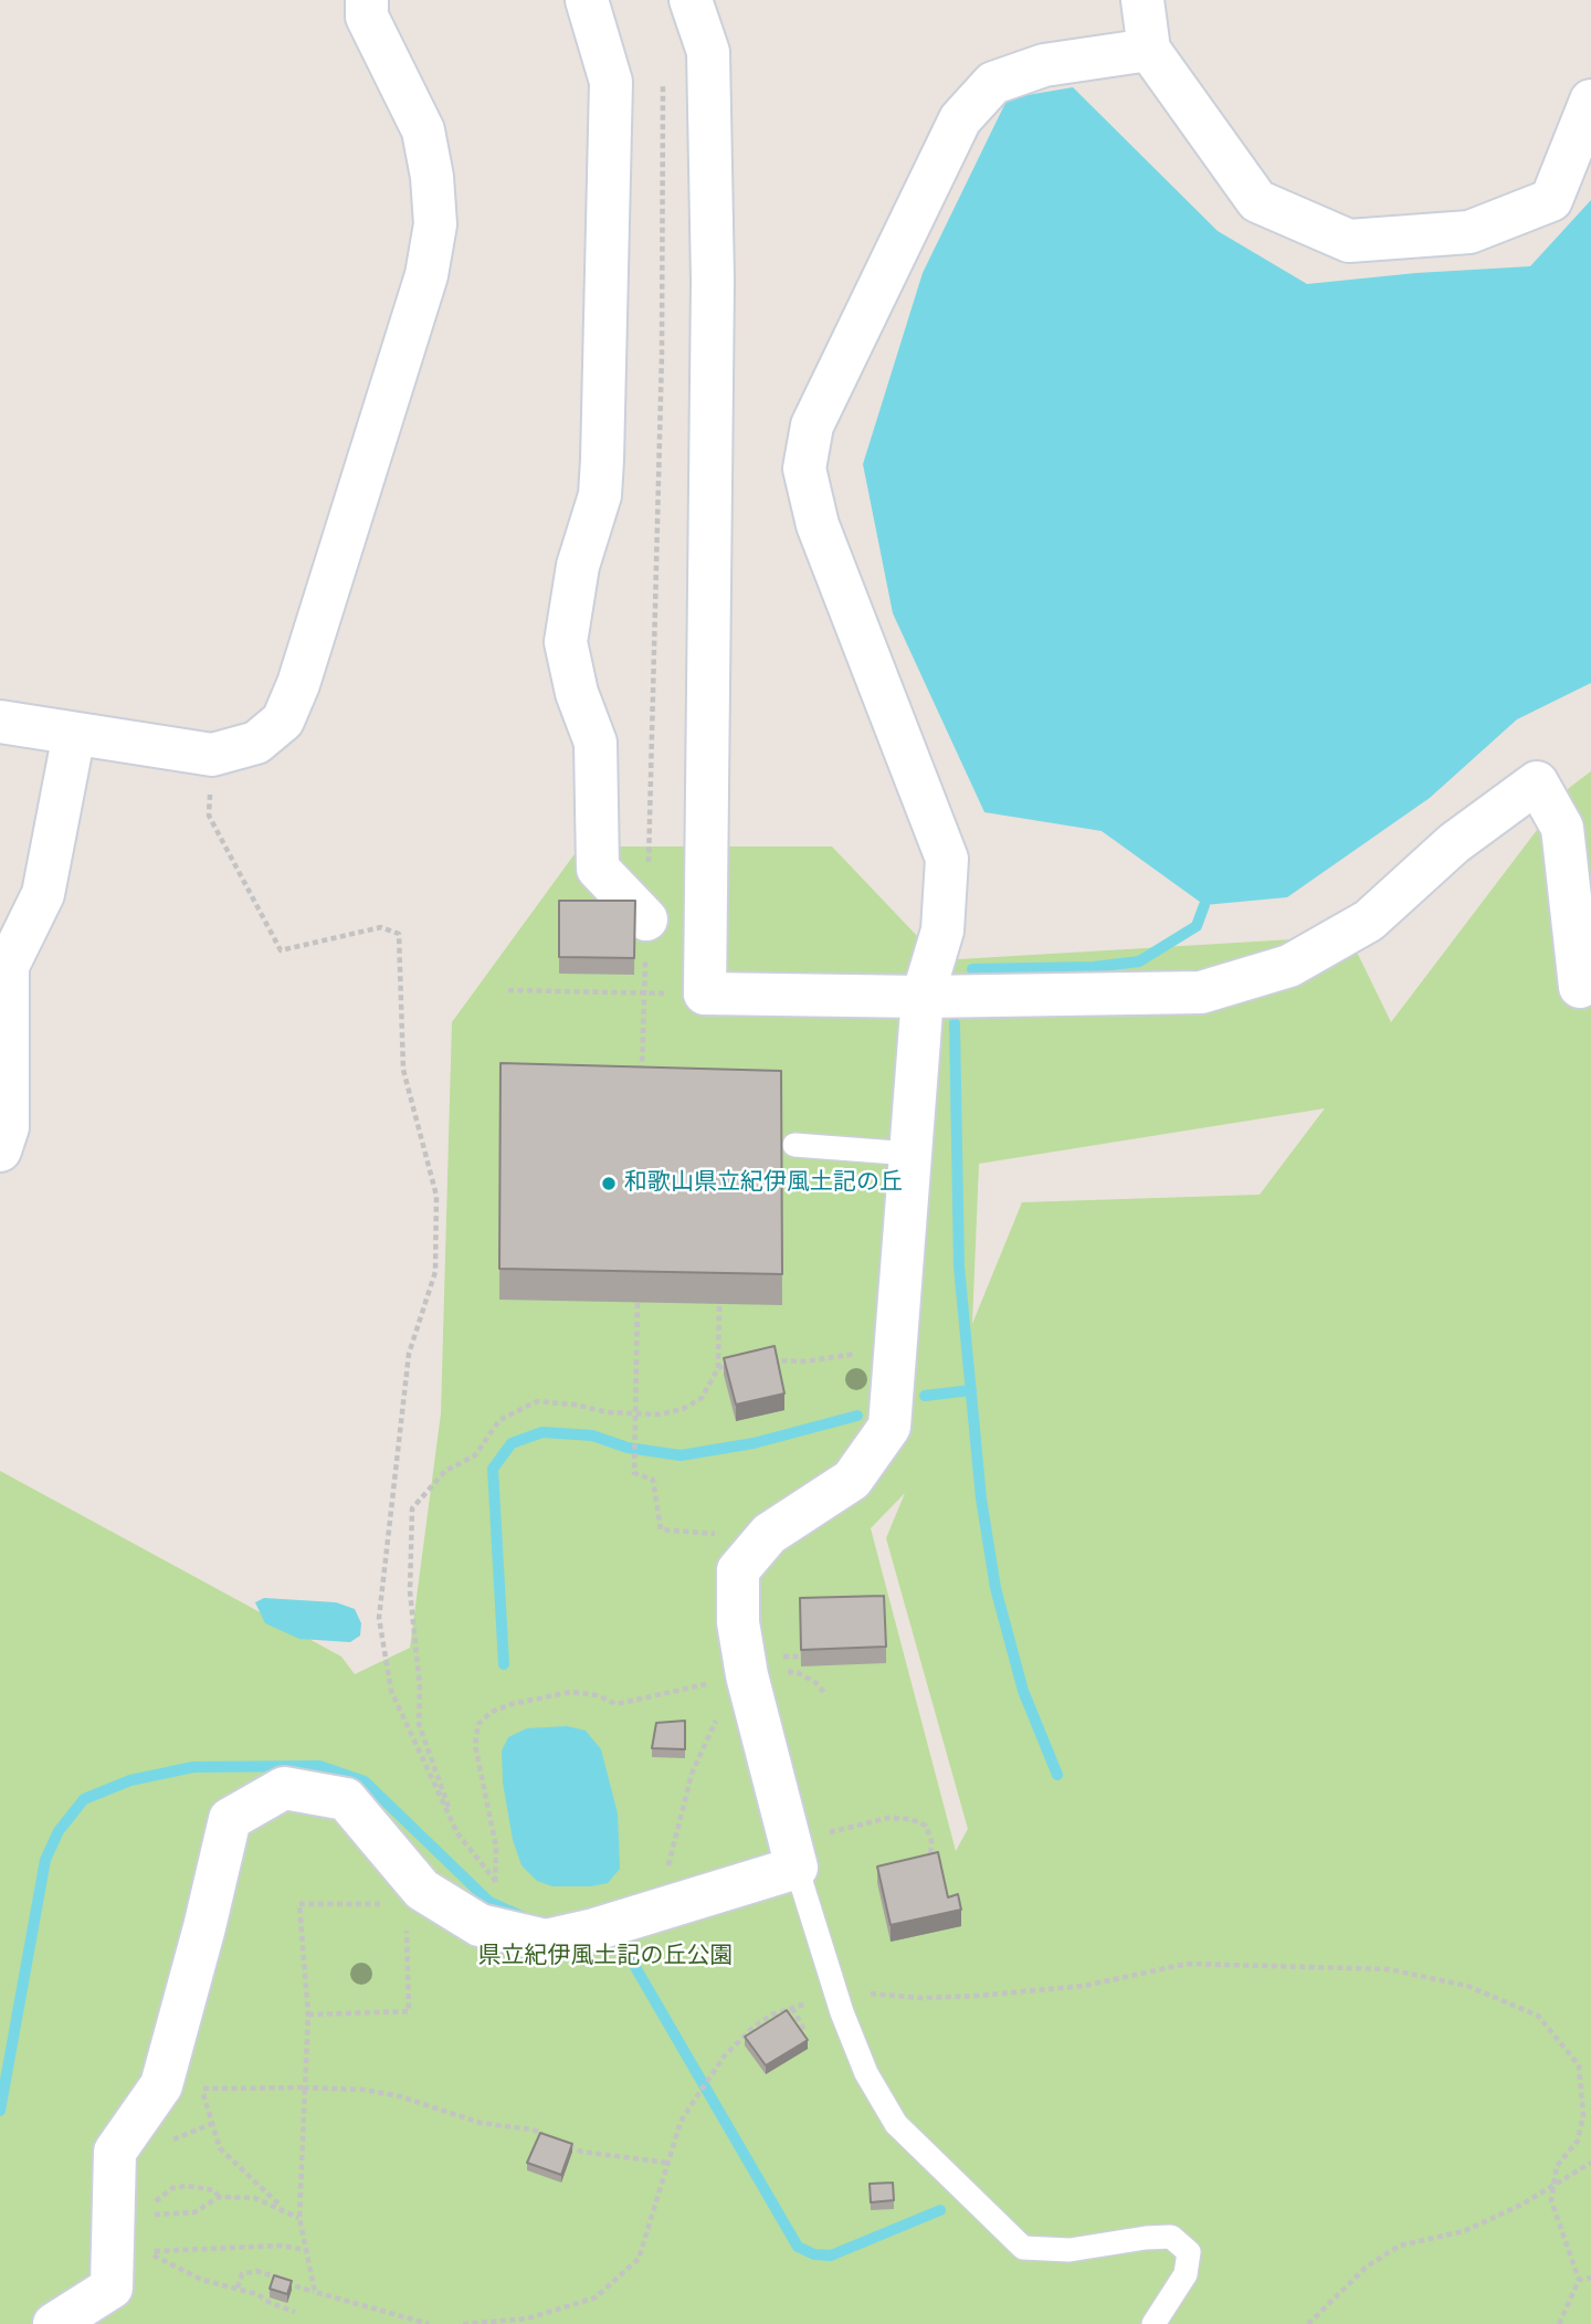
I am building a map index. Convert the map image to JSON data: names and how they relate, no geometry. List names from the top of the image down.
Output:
{
  "parks": ["県立紀伊風土記の丘公園"],
  "places": ["和歌山県立紀伊風土記の丘"]
}
